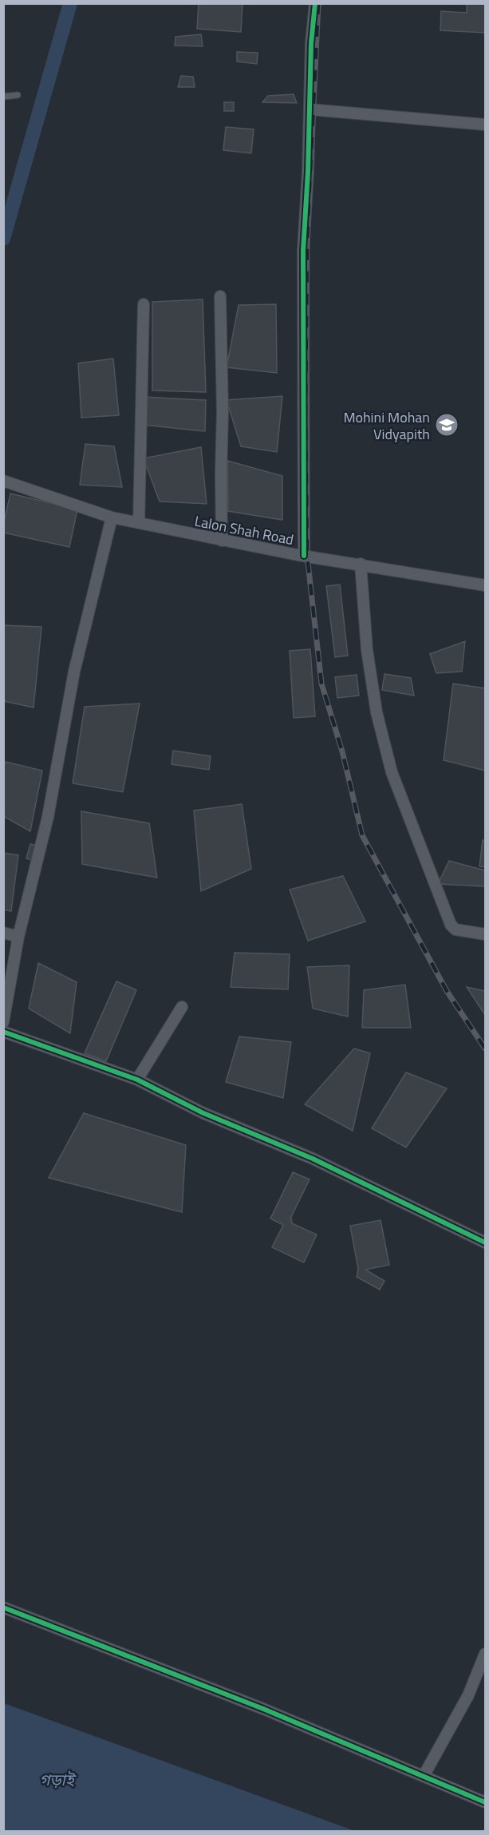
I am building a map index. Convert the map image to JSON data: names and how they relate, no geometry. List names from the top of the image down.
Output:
{
  "streets": {
    "street": ["Lalon Shah Road"]
  },
  "water": ["গড়াই"],
  "places": {
    "school or university": ["Mohini Mohan Vidyapith"]
  }
}
